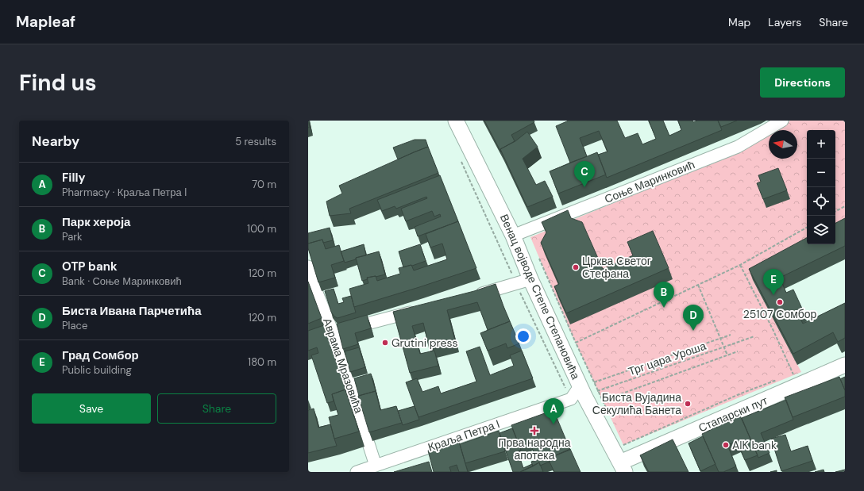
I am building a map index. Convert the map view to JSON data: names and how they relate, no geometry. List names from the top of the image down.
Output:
{
  "streets": {
    "main road": ["Венац војводе Степе Степановића", "Стапарски пут"],
    "street": ["Соње Маринковић", "Аврама Мразовића", "Краља Петра I"],
    "path": ["Трг цара Уроша"]
  },
  "crossings": [
    ["Соње Маринковић", "Венац војводе Степе Степановића"],
    ["Венац војводе Степе Степановића", "Трг цара Уроша"],
    ["Венац војводе Степе Степановића", "Стапарски пут"],
    ["Венац војводе Степе Степановића", "Краља Петра I"],
    ["Трг цара Уроша", "Краља Петра I"],
    ["Аврама Мразовића", "Краља Петра I"]
  ],
  "places": {
    "other": [
      "Црква Светог Стефана",
      "25107 Сомбор",
      "Grutini press",
      "Биста Вујадина Секулића Банета",
      "AIK bank"
    ],
    "health": ["Прва народна апотека"]
  },
  "north": "left",
  "page": {
    "header": "Mapleaf",
    "nav": ["Map", "Layers", "Share"],
    "buttons": [
      "Directions",
      ["Save", "Share"]
    ],
    "title": "Find us",
    "heading": ["Nearby", "5 results"],
    "map_buttons": ["+", "−"],
    "pins": [
      "C",
      "E",
      "B",
      "D",
      "A"
    ],
    "list": [
      {
        "mark": "A",
        "name": "Filly",
        "note": "Pharmacy · Краља Петра I",
        "value": "70 m"
      },
      {
        "mark": "B",
        "name": "Парк хероја",
        "note": "Park",
        "value": "100 m"
      },
      {
        "mark": "C",
        "name": "OTP bank",
        "note": "Bank · Соње Маринковић",
        "value": "120 m"
      },
      {
        "mark": "D",
        "name": "Биста Ивана Парчетића",
        "note": "Place",
        "value": "120 m"
      },
      {
        "mark": "E",
        "name": "Град Сомбор",
        "note": "Public building",
        "value": "180 m"
      }
    ]
  }
}
